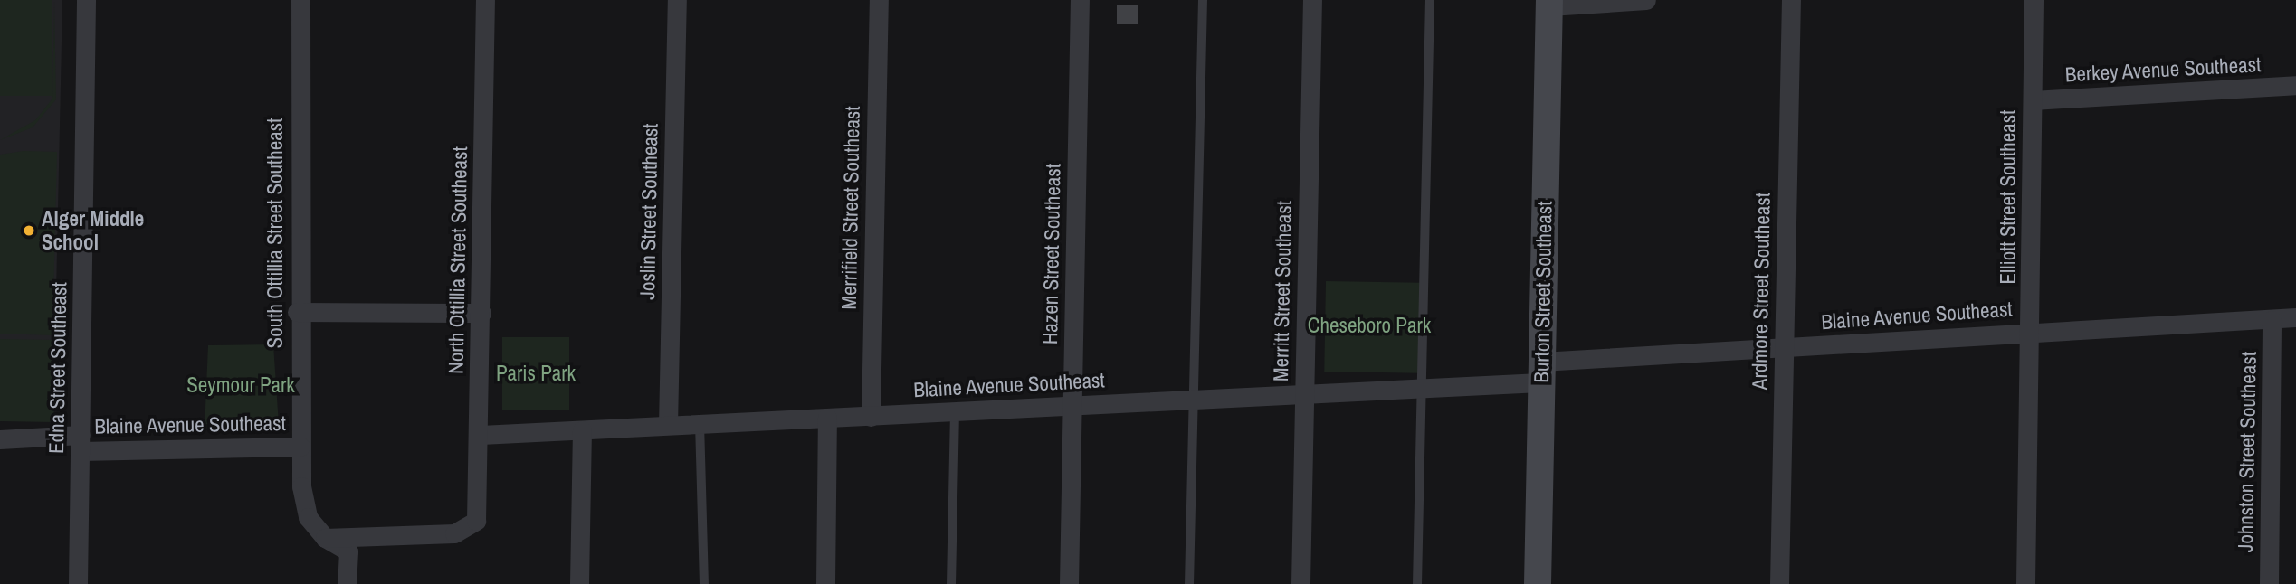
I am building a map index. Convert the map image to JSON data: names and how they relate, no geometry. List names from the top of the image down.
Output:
{
  "streets": {
    "main road": ["Burton Street Southeast"],
    "street": [
      "Berkey Avenue Southeast",
      "Elliott Street Southeast",
      "Merrifield Street Southeast",
      "Joslin Street Southeast",
      "South Ottillia Street Southeast",
      "Hazen Street Southeast",
      "North Ottillia Street Southeast",
      "Merritt Street Southeast",
      "Ardmore Street Southeast",
      "Blaine Avenue Southeast",
      "Edna Street Southeast",
      "Johnston Street Southeast"
    ]
  },
  "crossings": [
    ["Berkey Avenue Southeast", "Elliott Street Southeast"],
    ["Elliott Street Southeast", "Blaine Avenue Southeast"],
    ["Merrifield Street Southeast", "Blaine Avenue Southeast"],
    ["Joslin Street Southeast", "Blaine Avenue Southeast"],
    ["South Ottillia Street Southeast", "North Ottillia Street Southeast"],
    ["South Ottillia Street Southeast", "Blaine Avenue Southeast"],
    ["Hazen Street Southeast", "Blaine Avenue Southeast"],
    ["North Ottillia Street Southeast", "Blaine Avenue Southeast"],
    ["Merritt Street Southeast", "Blaine Avenue Southeast"],
    ["Ardmore Street Southeast", "Blaine Avenue Southeast"],
    ["Burton Street Southeast", "Blaine Avenue Southeast"],
    ["Blaine Avenue Southeast", "Edna Street Southeast"],
    ["Blaine Avenue Southeast", "Johnston Street Southeast"]
  ],
  "parks": ["Cheseboro Park", "Paris Park", "Seymour Park"],
  "places": ["Alger Middle School"]
}
